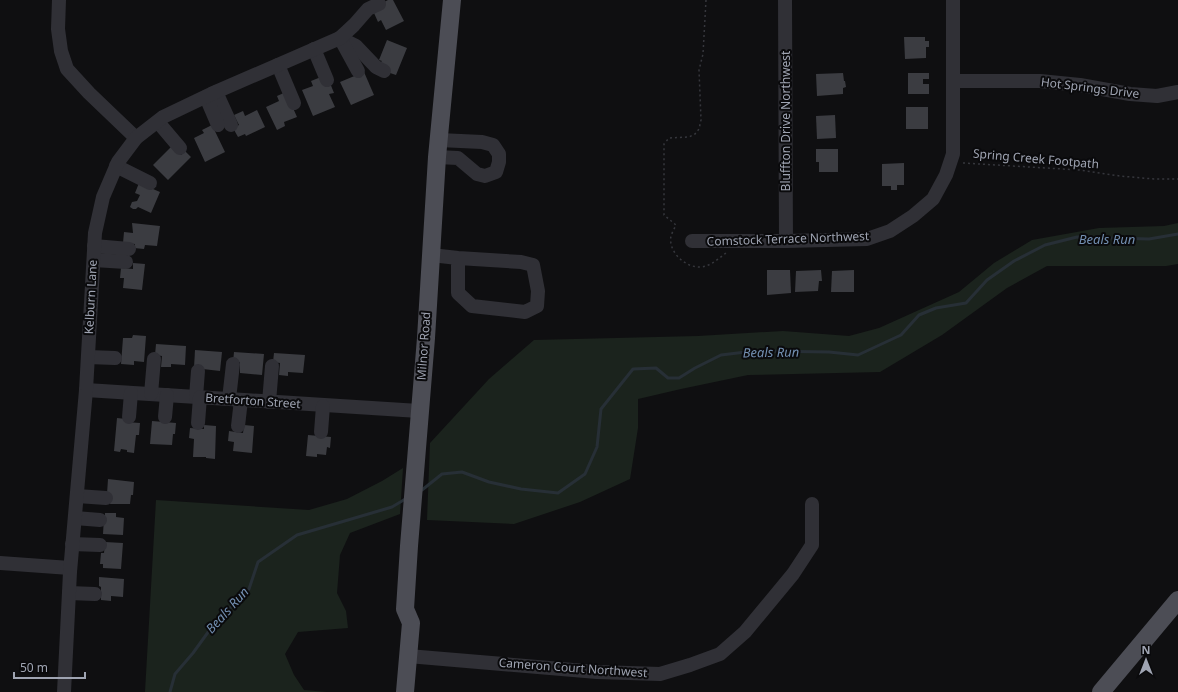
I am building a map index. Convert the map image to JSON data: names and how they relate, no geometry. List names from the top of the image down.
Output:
{
  "streets": {
    "main road": ["Milnor Road"],
    "street": [
      "Hot Springs Drive",
      "Bluffton Drive Northwest",
      "Comstock Terrace Northwest",
      "Kelburn Lane",
      "Bretforton Street",
      "Cameron Court Northwest"
    ],
    "path": ["Spring Creek Footpath"]
  },
  "crossings": [
    ["Hot Springs Drive", "Comstock Terrace Northwest"],
    ["Bluffton Drive Northwest", "Comstock Terrace Northwest"],
    ["Kelburn Lane", "Bretforton Street"],
    ["Milnor Road", "Bretforton Street"],
    ["Milnor Road", "Cameron Court Northwest"]
  ],
  "water": ["Beals Run"],
  "scale_bar": "50 m",
  "north": "top"
}
